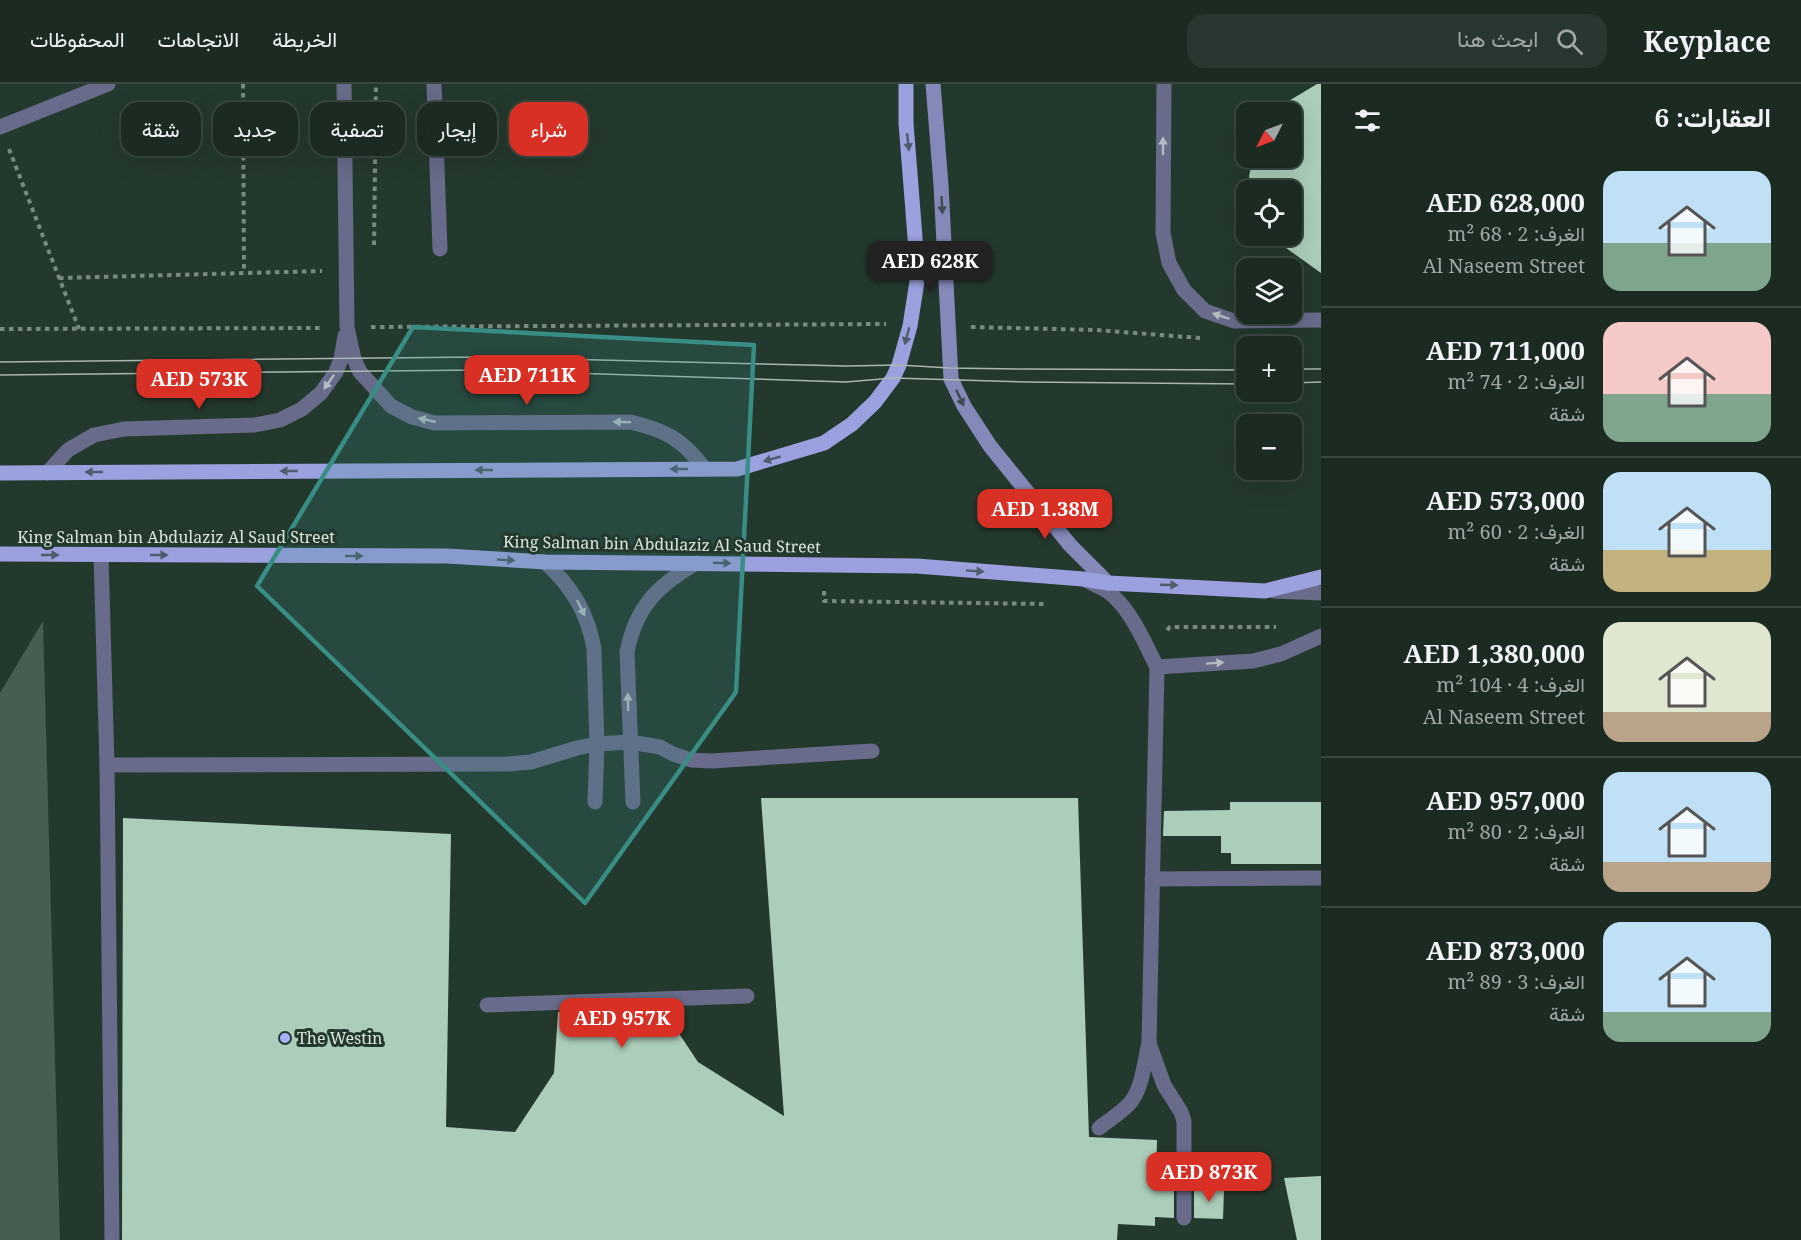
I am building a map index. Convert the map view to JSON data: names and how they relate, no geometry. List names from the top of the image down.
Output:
{
  "streets": {
    "main road": ["King Salman bin Abdulaziz Al Saud Street"]
  },
  "places": ["The Westin"],
  "north": "bottom left",
  "page": {
    "header": "Keyplace",
    "search": "ابحث هنا",
    "nav": ["الخريطة", "الاتجاهات", "المحفوظات"],
    "heading": "العقارات: 6",
    "map_buttons": ["+", "−"],
    "chip": [
      "شراء",
      "إيجار",
      "تصفية",
      "جديد",
      "شقة"
    ],
    "list": [
      {
        "name": "AED 628,000",
        "note": "الغرف: 2 · 68 m² · Al Naseem Street"
      },
      {
        "name": "AED 711,000",
        "note": "الغرف: 2 · 74 m² · شقة"
      },
      {
        "name": "AED 573,000",
        "note": "الغرف: 2 · 60 m² · شقة"
      },
      {
        "name": "AED 1,380,000",
        "note": "الغرف: 4 · 104 m² · Al Naseem Street"
      },
      {
        "name": "AED 957,000",
        "note": "الغرف: 2 · 80 m² · شقة"
      },
      {
        "name": "AED 873,000",
        "note": "الغرف: 3 · 89 m² · شقة"
      }
    ],
    "price": [
      "AED 628K",
      "AED 711K",
      "AED 573K",
      "AED 1.38M",
      "AED 957K",
      "AED 873K"
    ]
  }
}
